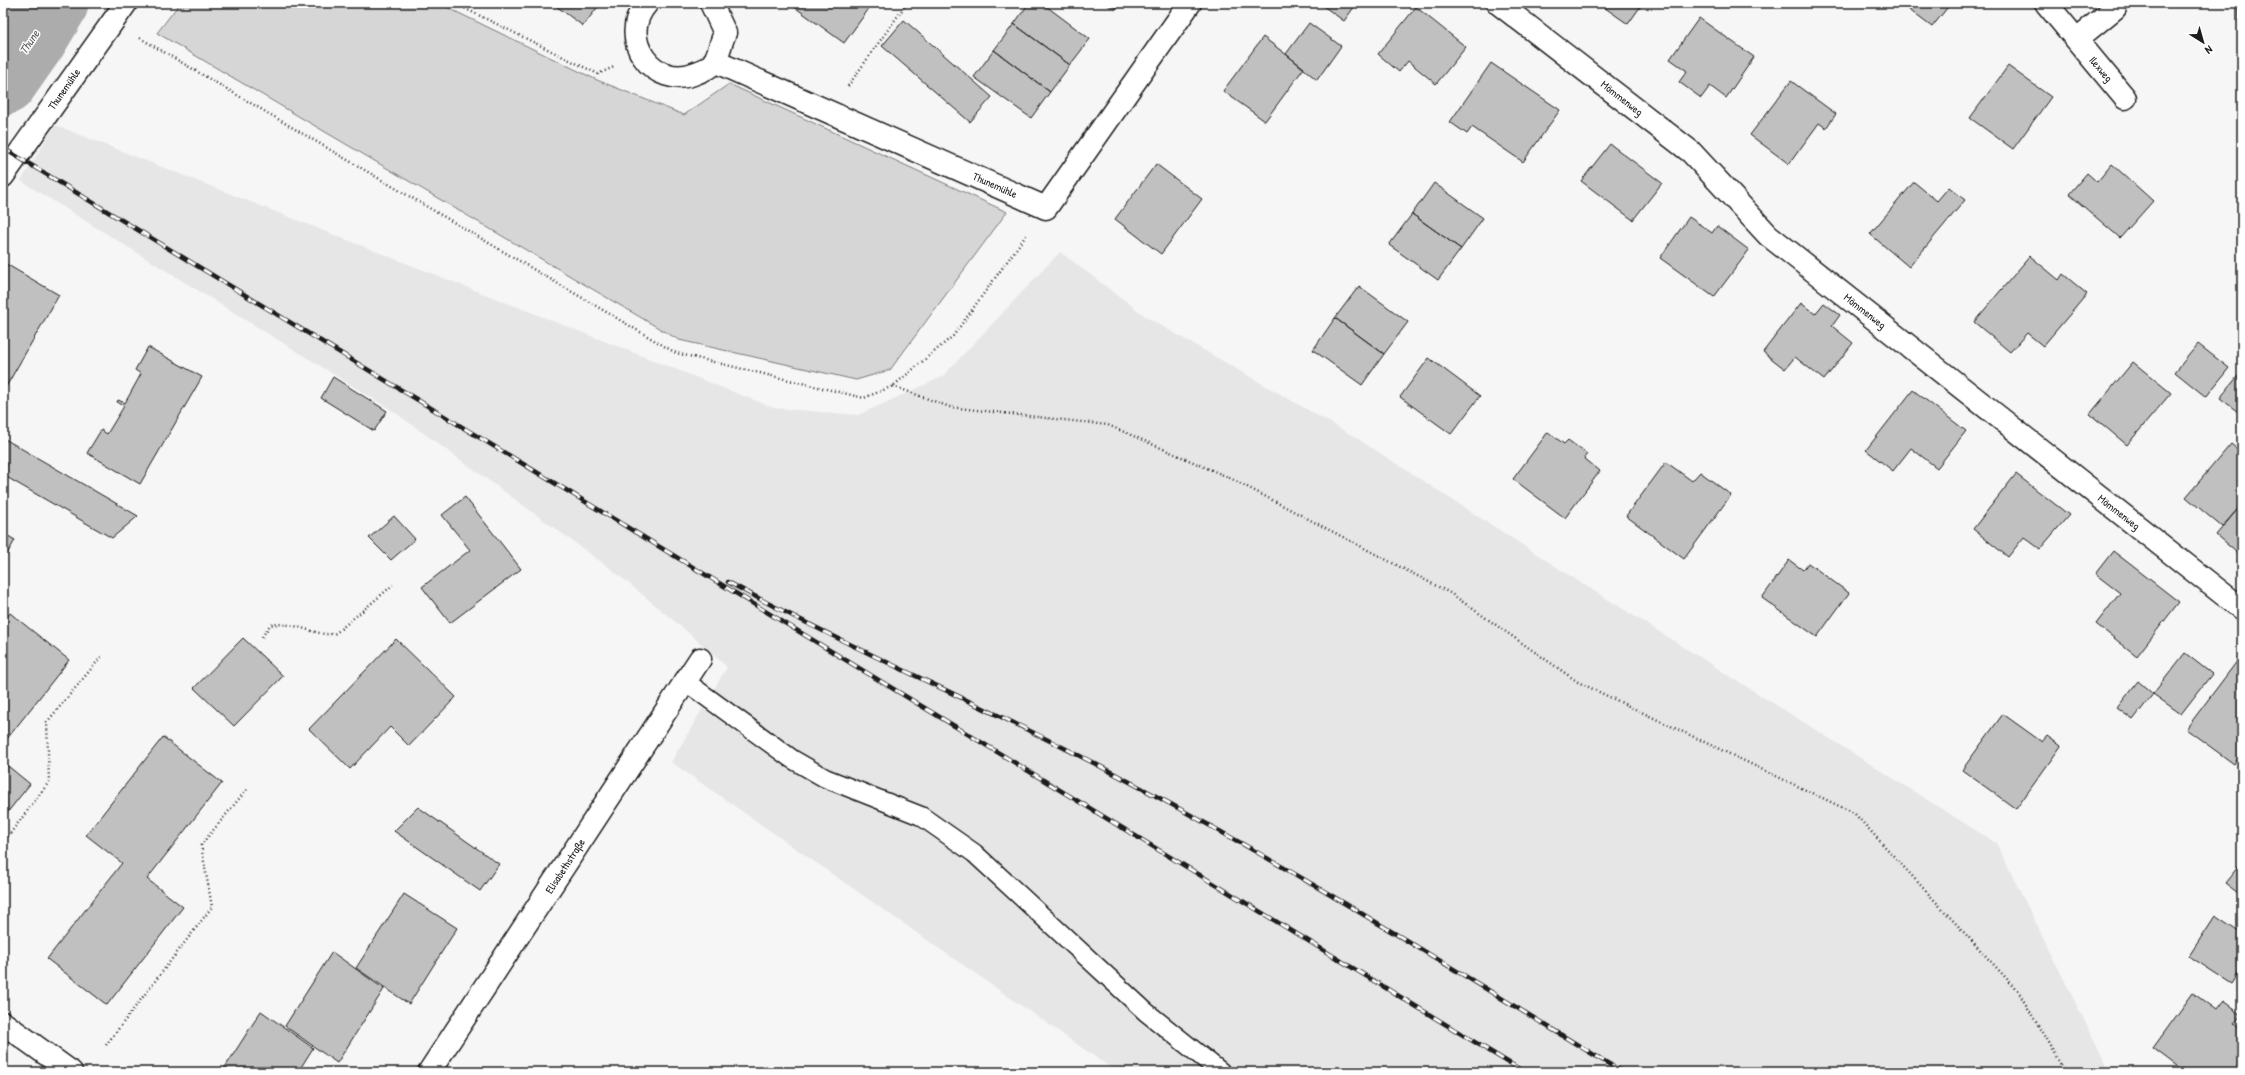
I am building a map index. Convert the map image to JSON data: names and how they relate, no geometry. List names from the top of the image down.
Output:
{
  "streets": {
    "street": [
      "Ilexweg",
      "Thunemühle",
      "Mömmenweg",
      "Elisabethstraße"
    ]
  },
  "water": ["Thune"],
  "north": "bottom right"
}
